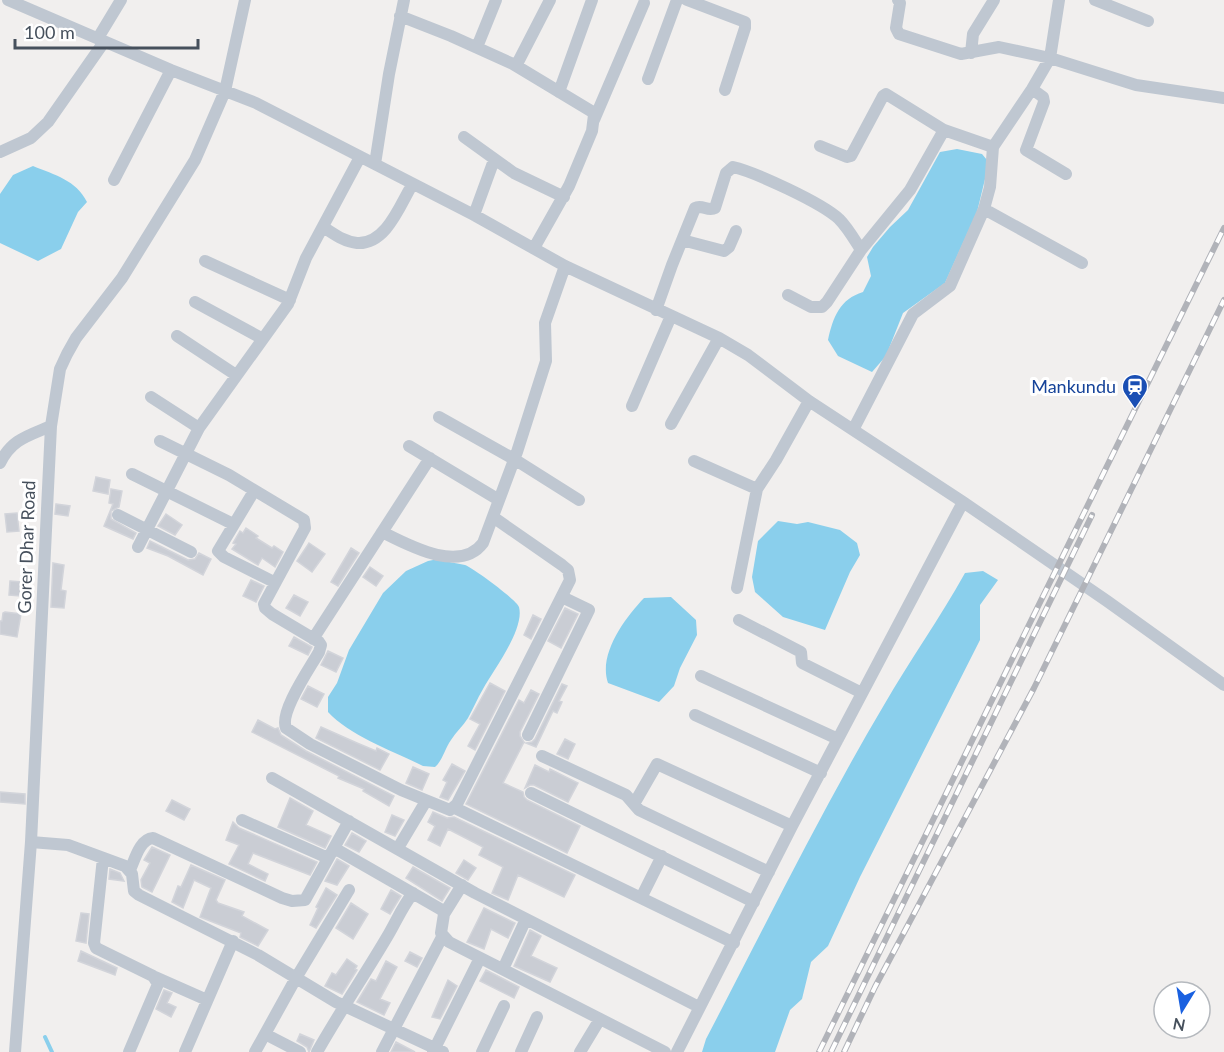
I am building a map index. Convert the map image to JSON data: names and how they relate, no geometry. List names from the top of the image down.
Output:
{
  "streets": {
    "street": ["Gorer Dhar Road"]
  },
  "places": {
    "station": ["Mankundu"]
  },
  "scale_bar": "100 m",
  "north": "bottom"
}
